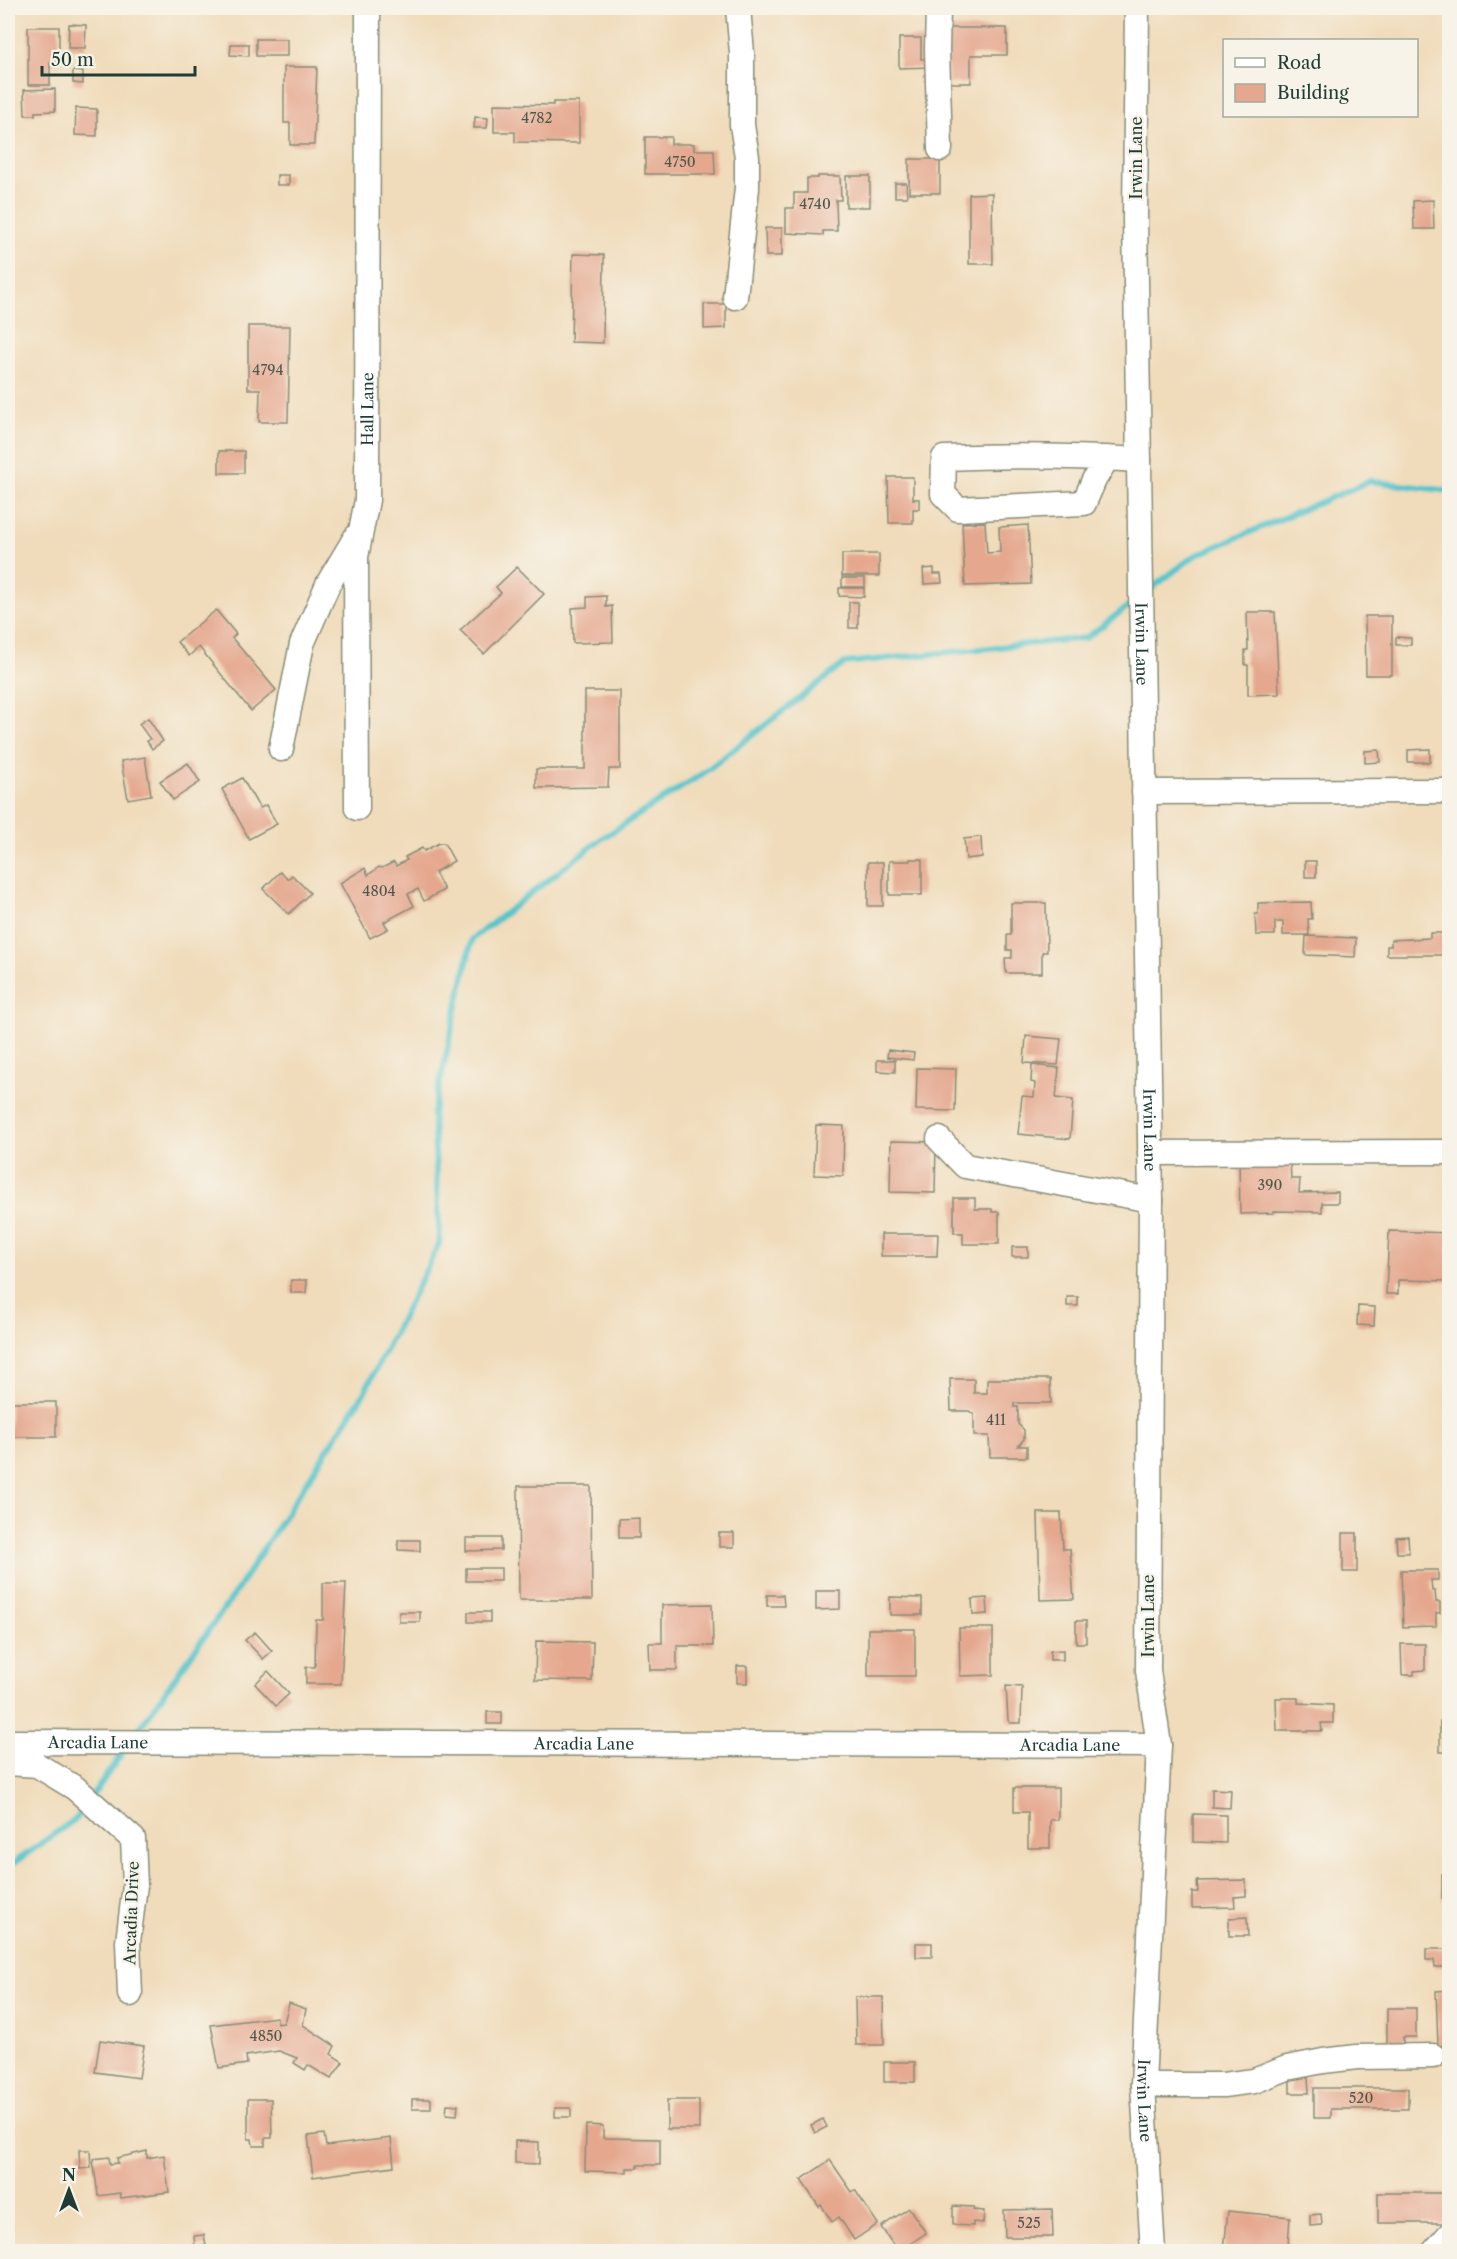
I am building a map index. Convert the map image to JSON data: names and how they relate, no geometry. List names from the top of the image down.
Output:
{
  "streets": {
    "street": [
      "Irwin Lane",
      "Hall Lane",
      "Arcadia Lane",
      "Arcadia Drive"
    ]
  },
  "crossings": [
    ["Irwin Lane", "Arcadia Lane"]
  ],
  "house_numbers": [
    "4782",
    "4750",
    "4740",
    "4794",
    "4804",
    "390",
    "411",
    "4850",
    "520",
    "525"
  ],
  "legend": ["Road", "Building"],
  "scale_bar": "50 m",
  "north": "top"
}
